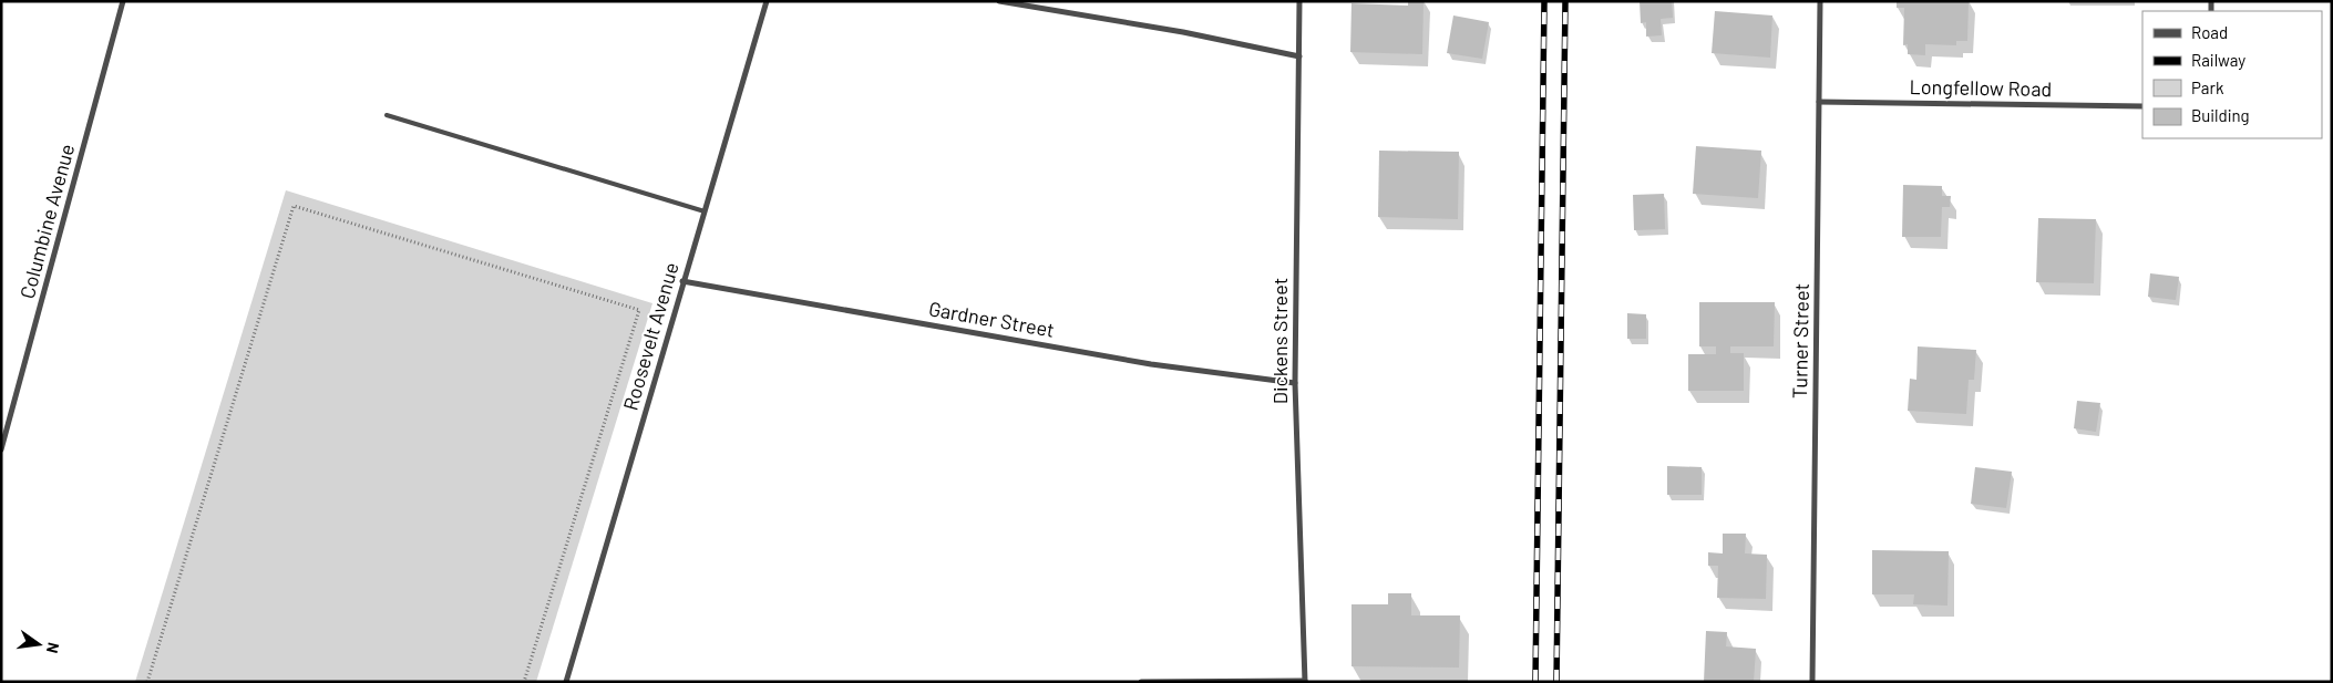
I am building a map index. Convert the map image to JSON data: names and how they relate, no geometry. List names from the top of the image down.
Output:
{
  "streets": {
    "street": [
      "Longfellow Road",
      "Columbine Avenue",
      "Gardner Street",
      "Roosevelt Avenue",
      "Dickens Street",
      "Turner Street"
    ]
  },
  "crossings": [
    ["Longfellow Road", "Turner Street"],
    ["Gardner Street", "Roosevelt Avenue"],
    ["Gardner Street", "Dickens Street"]
  ],
  "legend": [
    "Road",
    "Railway",
    "Park",
    "Building"
  ],
  "north": "right"
}
